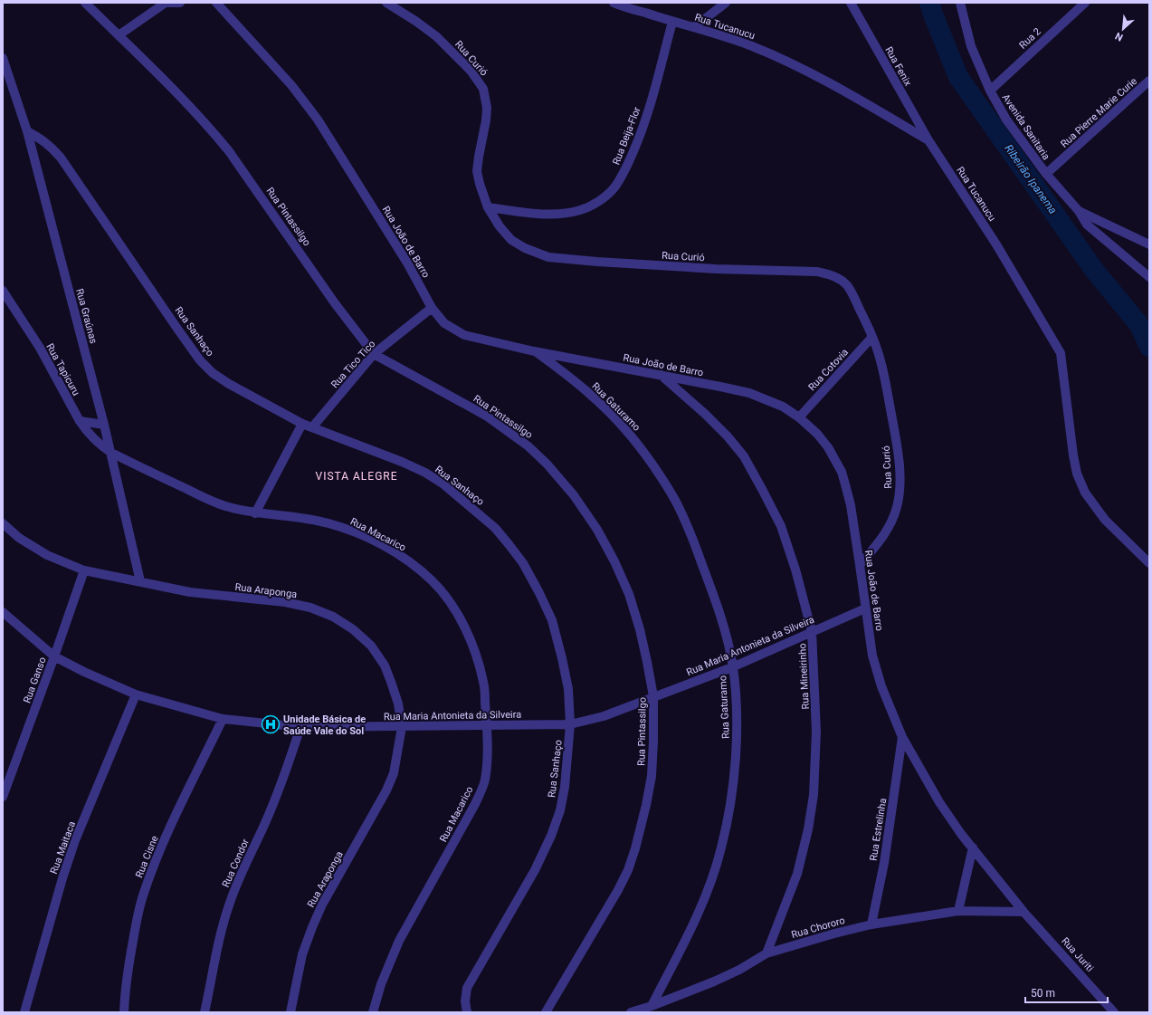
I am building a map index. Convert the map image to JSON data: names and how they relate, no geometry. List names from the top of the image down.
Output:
{
  "streets": {
    "street": [
      "Rua Tucanucu",
      "Rua 2",
      "Rua Curió",
      "Rua Fenix",
      "Rua Pierre Marie Curie",
      "Avenida Sanitaria",
      "Rua Beija-Flor",
      "Rua Pintassilgo",
      "Rua João de Barro",
      "Rua Graúnas",
      "Rua Sanhaço",
      "Rua Tico Tico",
      "Rua Tapicuru",
      "Rua Cotovia",
      "Rua Gaturamo",
      "Rua Macarico",
      "Rua Araponga",
      "Rua Maria Antonieta da Silveira",
      "Rua Mineirinho",
      "Rua Ganso",
      "Rua Estrelinha",
      "Rua Maitaca",
      "Rua Cisne",
      "Rua Condor",
      "Rua Chororo",
      "Rua Juriti"
    ]
  },
  "crossings": [
    ["Rua Tucanucu", "Rua Fenix"],
    ["Rua Tucanucu", "Rua Beija-Flor"],
    ["Rua 2", "Avenida Sanitaria"],
    ["Rua Curió", "Rua Beija-Flor"],
    ["Rua Curió", "Rua João de Barro"],
    ["Rua Curió", "Rua Cotovia"],
    ["Rua Pierre Marie Curie", "Avenida Sanitaria"],
    ["Rua Pintassilgo", "Rua Tico Tico"],
    ["Rua Pintassilgo", "Rua Maria Antonieta da Silveira"],
    ["Rua João de Barro", "Rua Tico Tico"],
    ["Rua João de Barro", "Rua Cotovia"],
    ["Rua João de Barro", "Rua Gaturamo"],
    ["Rua João de Barro", "Rua Maria Antonieta da Silveira"],
    ["Rua João de Barro", "Rua Mineirinho"],
    ["Rua João de Barro", "Rua Estrelinha"],
    ["Rua João de Barro", "Rua Chororo"],
    ["Rua João de Barro", "Rua Juriti"],
    ["Rua Graúnas", "Rua Sanhaço"],
    ["Rua Graúnas", "Rua Tapicuru"],
    ["Rua Graúnas", "Rua Macarico"],
    ["Rua Graúnas", "Rua Araponga"],
    ["Rua Sanhaço", "Rua Tico Tico"],
    ["Rua Sanhaço", "Rua Maria Antonieta da Silveira"],
    ["Rua Tapicuru", "Rua Macarico"],
    ["Rua Gaturamo", "Rua Maria Antonieta da Silveira"],
    ["Rua Gaturamo", "Rua Chororo"],
    ["Rua Macarico", "Rua Maria Antonieta da Silveira"],
    ["Rua Araponga", "Rua Maria Antonieta da Silveira"],
    ["Rua Araponga", "Rua Ganso"],
    ["Rua Maria Antonieta da Silveira", "Rua Mineirinho"],
    ["Rua Maria Antonieta da Silveira", "Rua Ganso"],
    ["Rua Maria Antonieta da Silveira", "Rua Maitaca"],
    ["Rua Maria Antonieta da Silveira", "Rua Cisne"],
    ["Rua Maria Antonieta da Silveira", "Rua Condor"],
    ["Rua Mineirinho", "Rua Chororo"],
    ["Rua Estrelinha", "Rua Chororo"],
    ["Rua Chororo", "Rua Juriti"]
  ],
  "districts": ["VISTA ALEGRE"],
  "water": ["Ribeirão Ipanema"],
  "places": {
    "hospital": ["Unidade Básica de Saúde Vale do Sol"]
  },
  "scale_bar": "50 m",
  "north": "bottom left"
}
